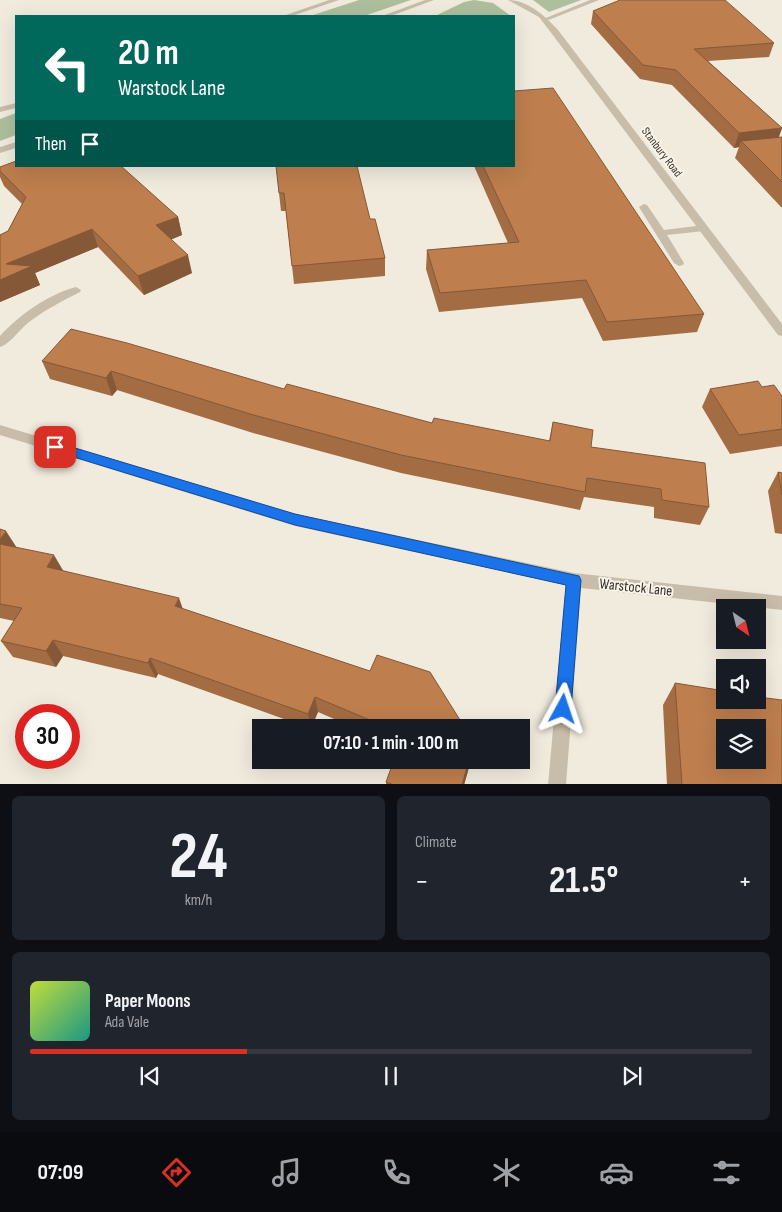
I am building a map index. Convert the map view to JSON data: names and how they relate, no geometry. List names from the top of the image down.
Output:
{
  "streets": {
    "street": ["Stanbury Road", "Warstock Lane"]
  },
  "north": "bottom right",
  "page": {
    "turn": ["20 m", "Warstock Lane"],
    "then": "Then",
    "limit": "30",
    "trip": "07:10 · 1 min · 100 m",
    "tile": [
      ["24", "km/h"],
      "Climate"
    ],
    "heat": ["−", "21.5°", "+"],
    "song": ["Paper Moons", "Ada Vale"],
    "tabs": "07:09"
  }
}
